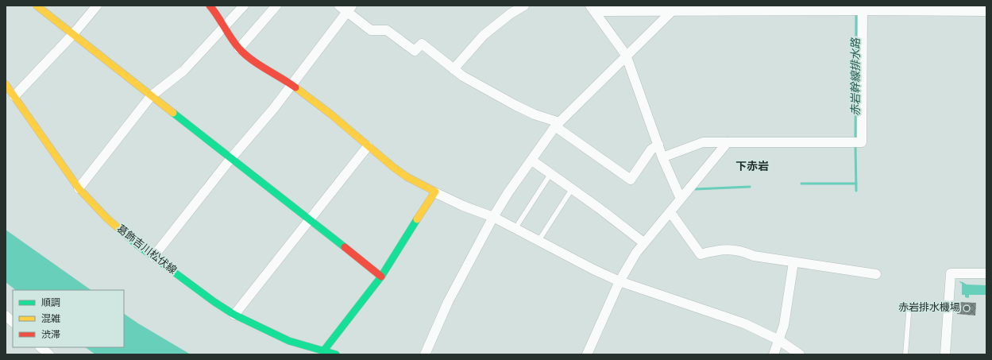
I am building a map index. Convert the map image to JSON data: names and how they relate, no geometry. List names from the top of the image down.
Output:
{
  "streets": {
    "street": ["葛飾吉川松伏線"]
  },
  "districts": ["下赤岩"],
  "water": ["赤岩幹線排水路"],
  "places": ["赤岩排水機場"],
  "legend": ["順調", "混雑", "渋滞"]
}
